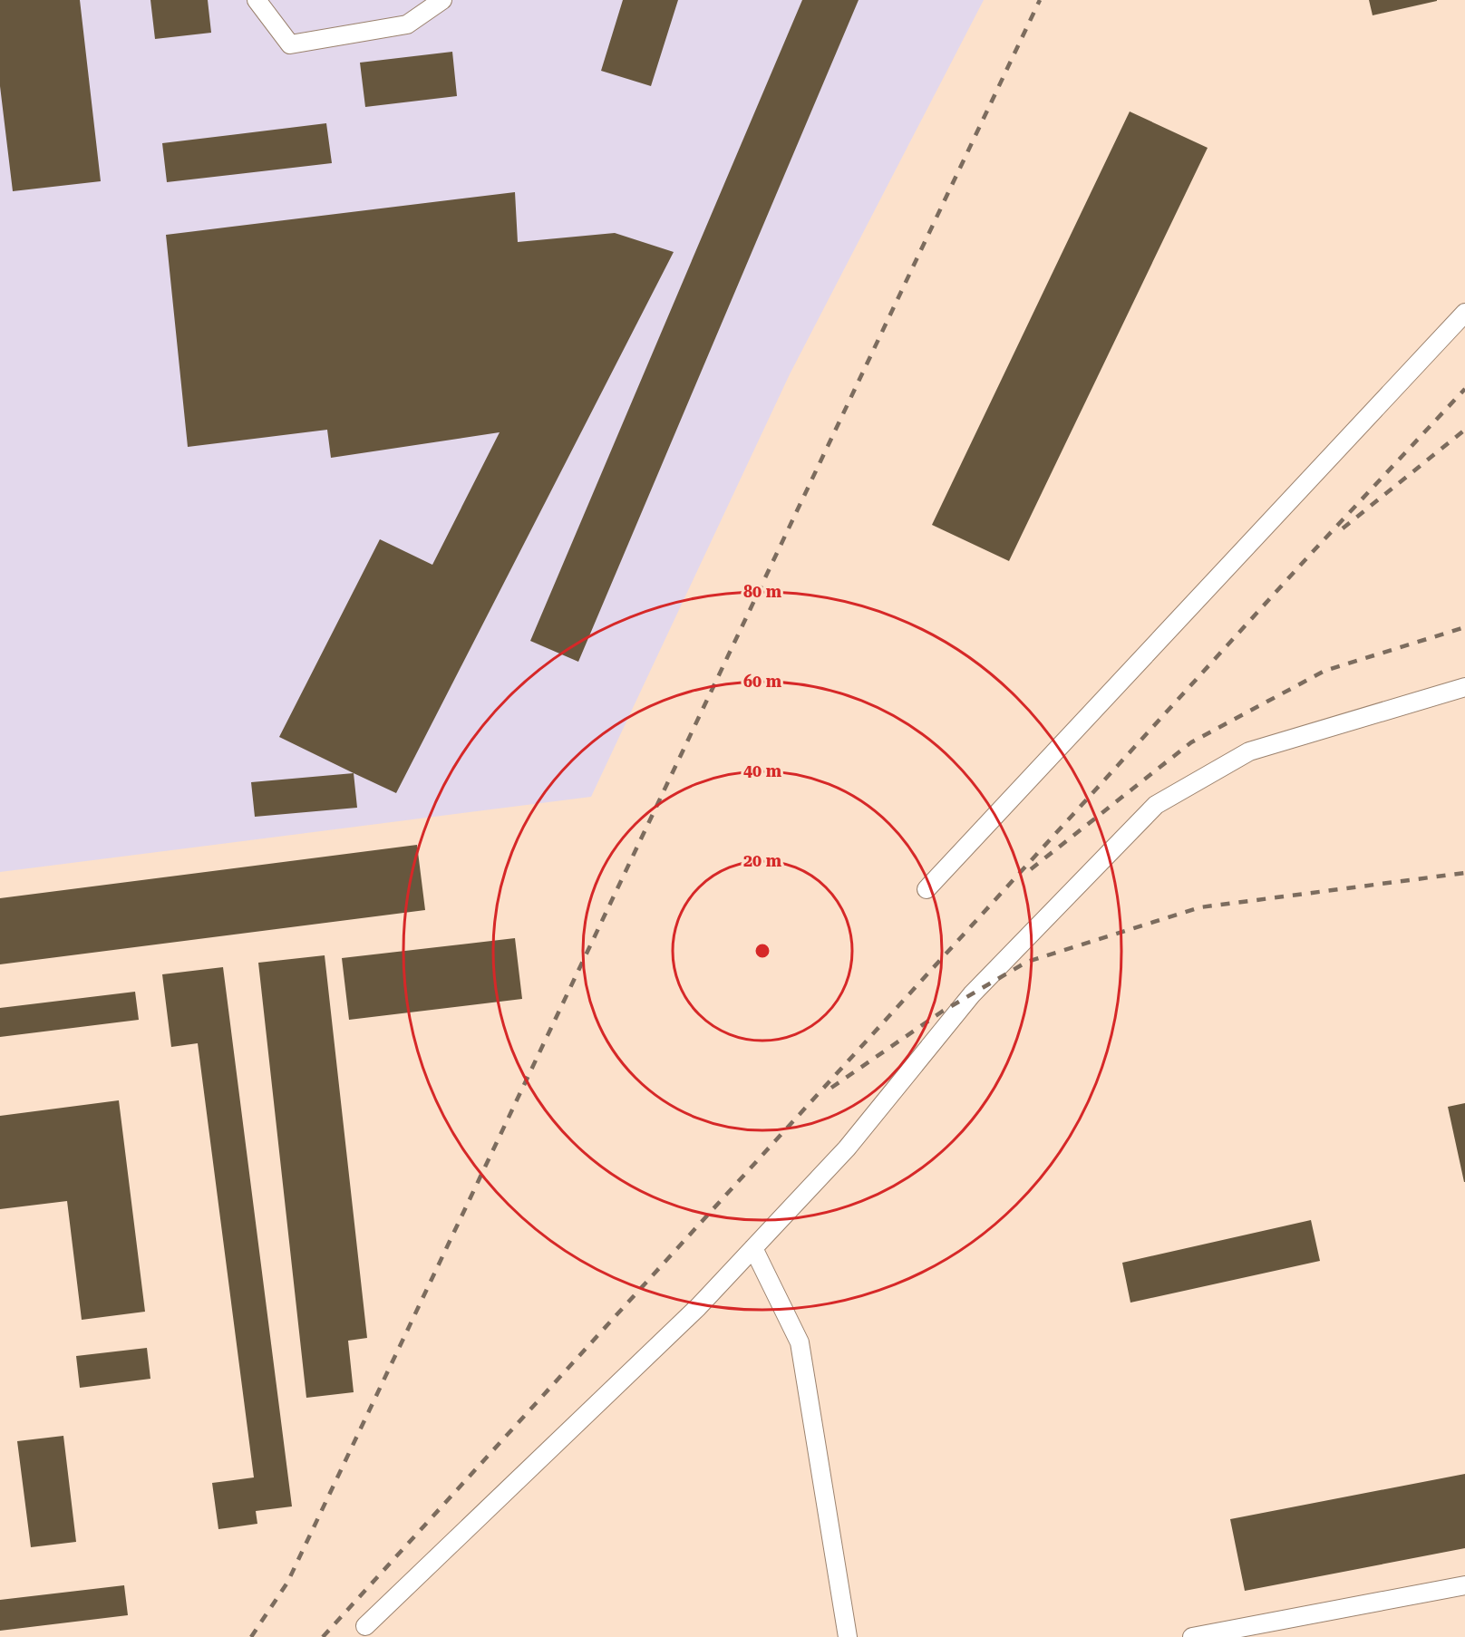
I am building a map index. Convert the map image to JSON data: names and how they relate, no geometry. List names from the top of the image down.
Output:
{
  "rings": [
    "80 m",
    "60 m",
    "40 m",
    "20 m"
  ]
}
